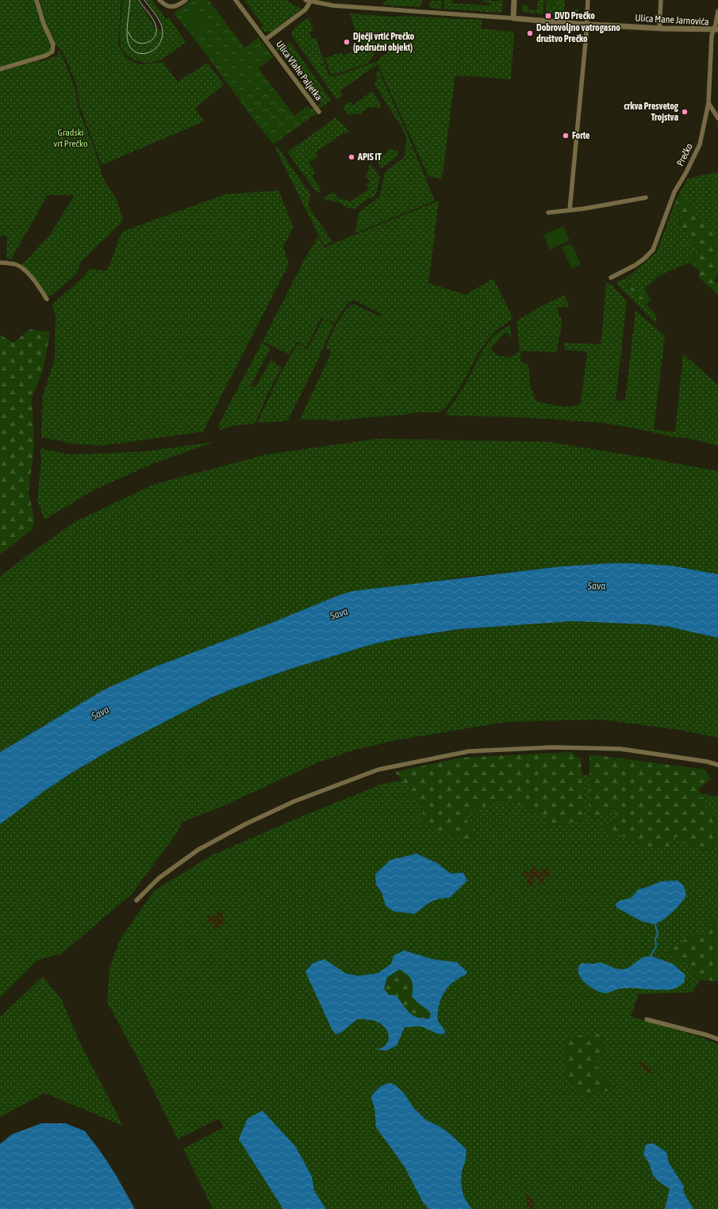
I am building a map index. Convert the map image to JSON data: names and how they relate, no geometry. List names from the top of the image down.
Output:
{
  "streets": {
    "street": ["Ulica Mane Jarnovića", "Ulica Vlahe Paljetka", "Prečko"]
  },
  "crossings": [
    ["Ulica Mane Jarnovića", "Ulica Vlahe Paljetka"],
    ["Ulica Mane Jarnovića", "Prečko"]
  ],
  "water": ["Sava"],
  "parks": ["Gradski vrt Prečko"],
  "places": {
    "transit": ["DVD Prečko"],
    "other": [
      "Dobrovoljno vatrogasno društvo Prečko",
      "Dječji vrtić Prečko (područni objekt)",
      "crkva Presvetog Trojstva",
      "Forte",
      "APIS IT"
    ]
  }
}
